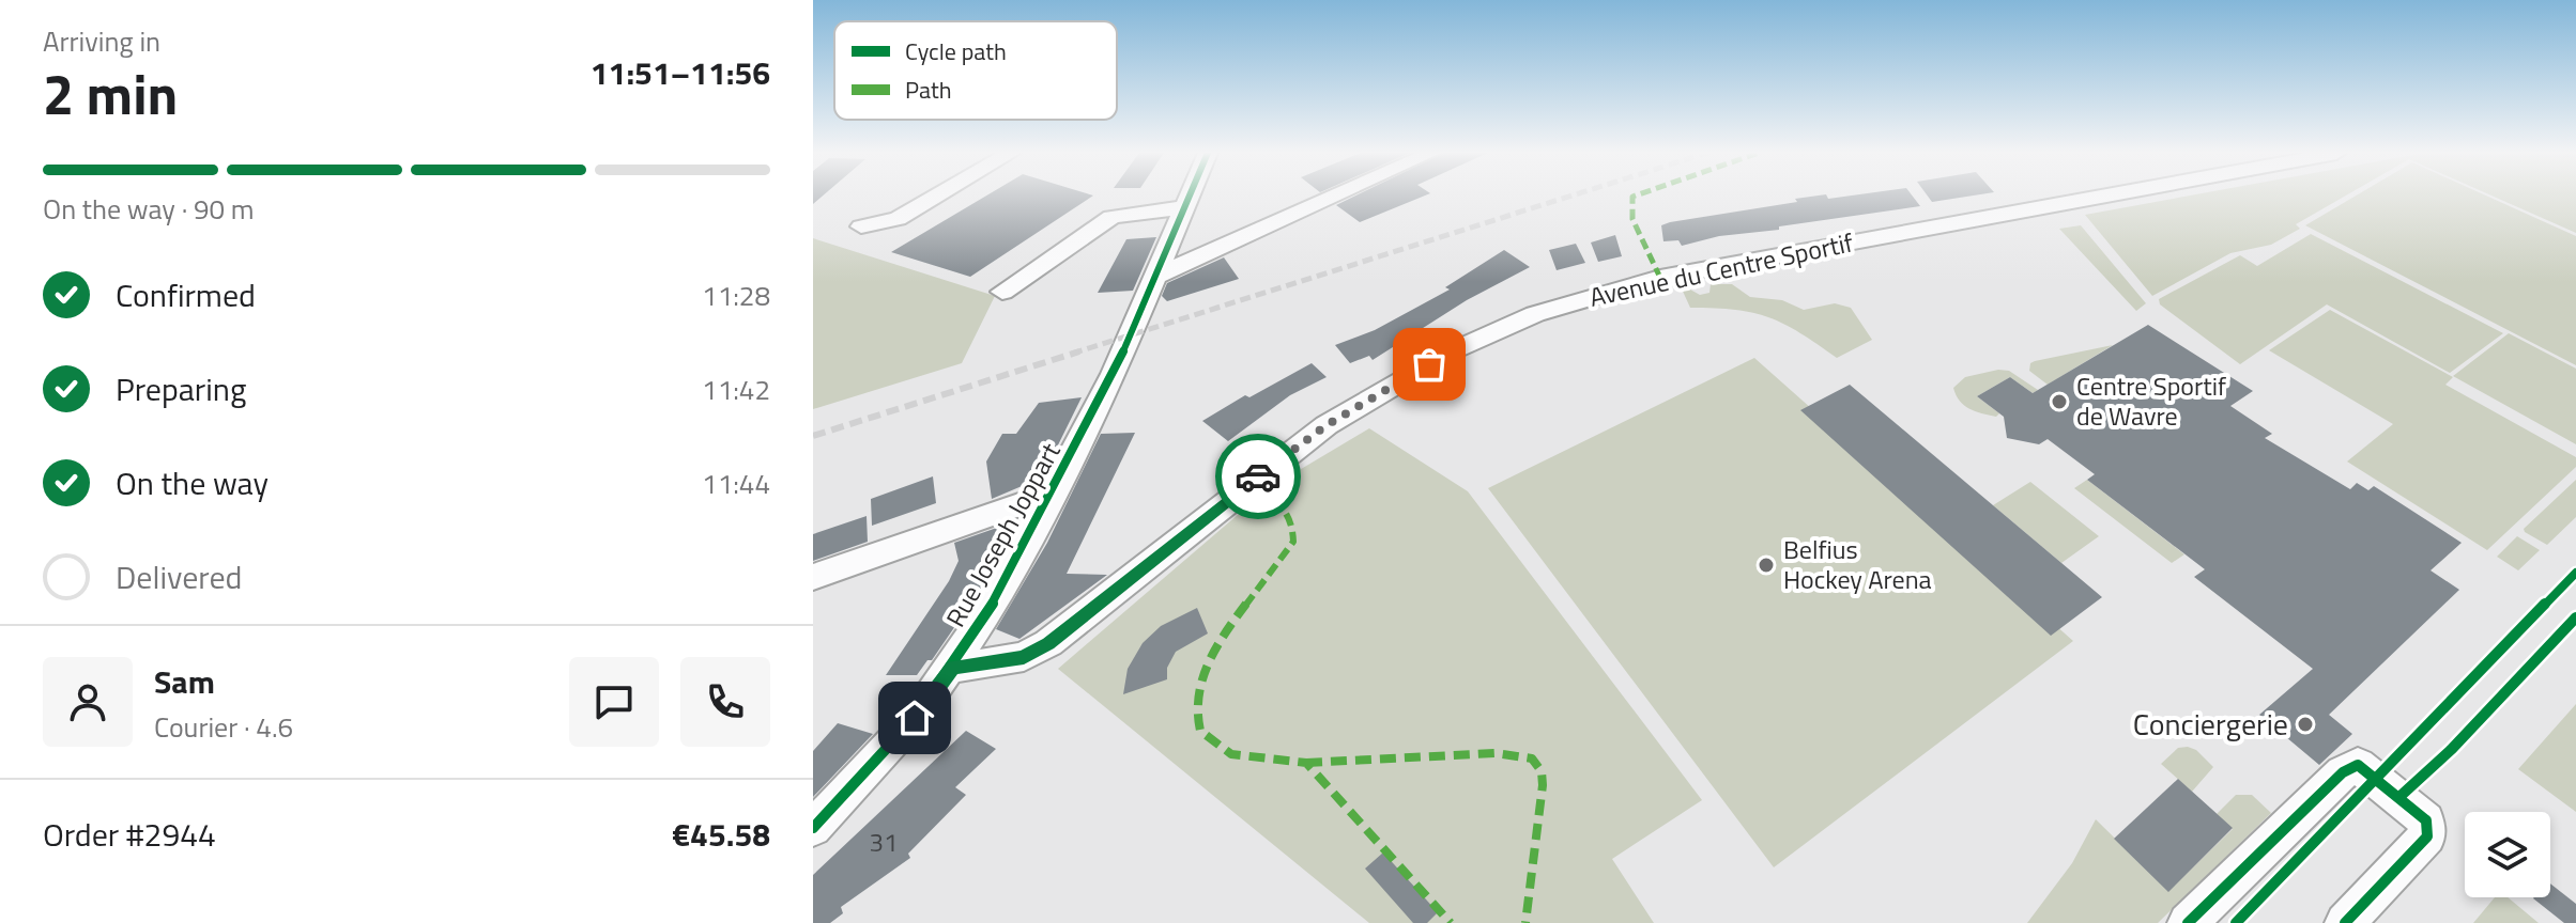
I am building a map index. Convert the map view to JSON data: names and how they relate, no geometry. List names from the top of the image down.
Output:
{
  "streets": {
    "street": ["Avenue du Centre Sportif", "Rue Joseph Joppart"]
  },
  "crossings": [
    ["Avenue du Centre Sportif", "Rue Joseph Joppart"]
  ],
  "places": ["Centre Sportif de Wavre", "Belfius Hockey Arena", "Conciergerie"],
  "house_numbers": ["31"],
  "legend": ["Cycle path", "Path"],
  "page": {
    "heading": ["2 min", "Arriving in", "11:51–11:56"],
    "panel": [
      "Sam",
      "Courier · 4.6",
      "Order #2944",
      "€45.58"
    ],
    "bar": "On the way · 90 m",
    "list": [
      ["Confirmed", "11:28"],
      ["Preparing", "11:42"],
      ["On the way", "11:44"],
      "Delivered"
    ]
  }
}
